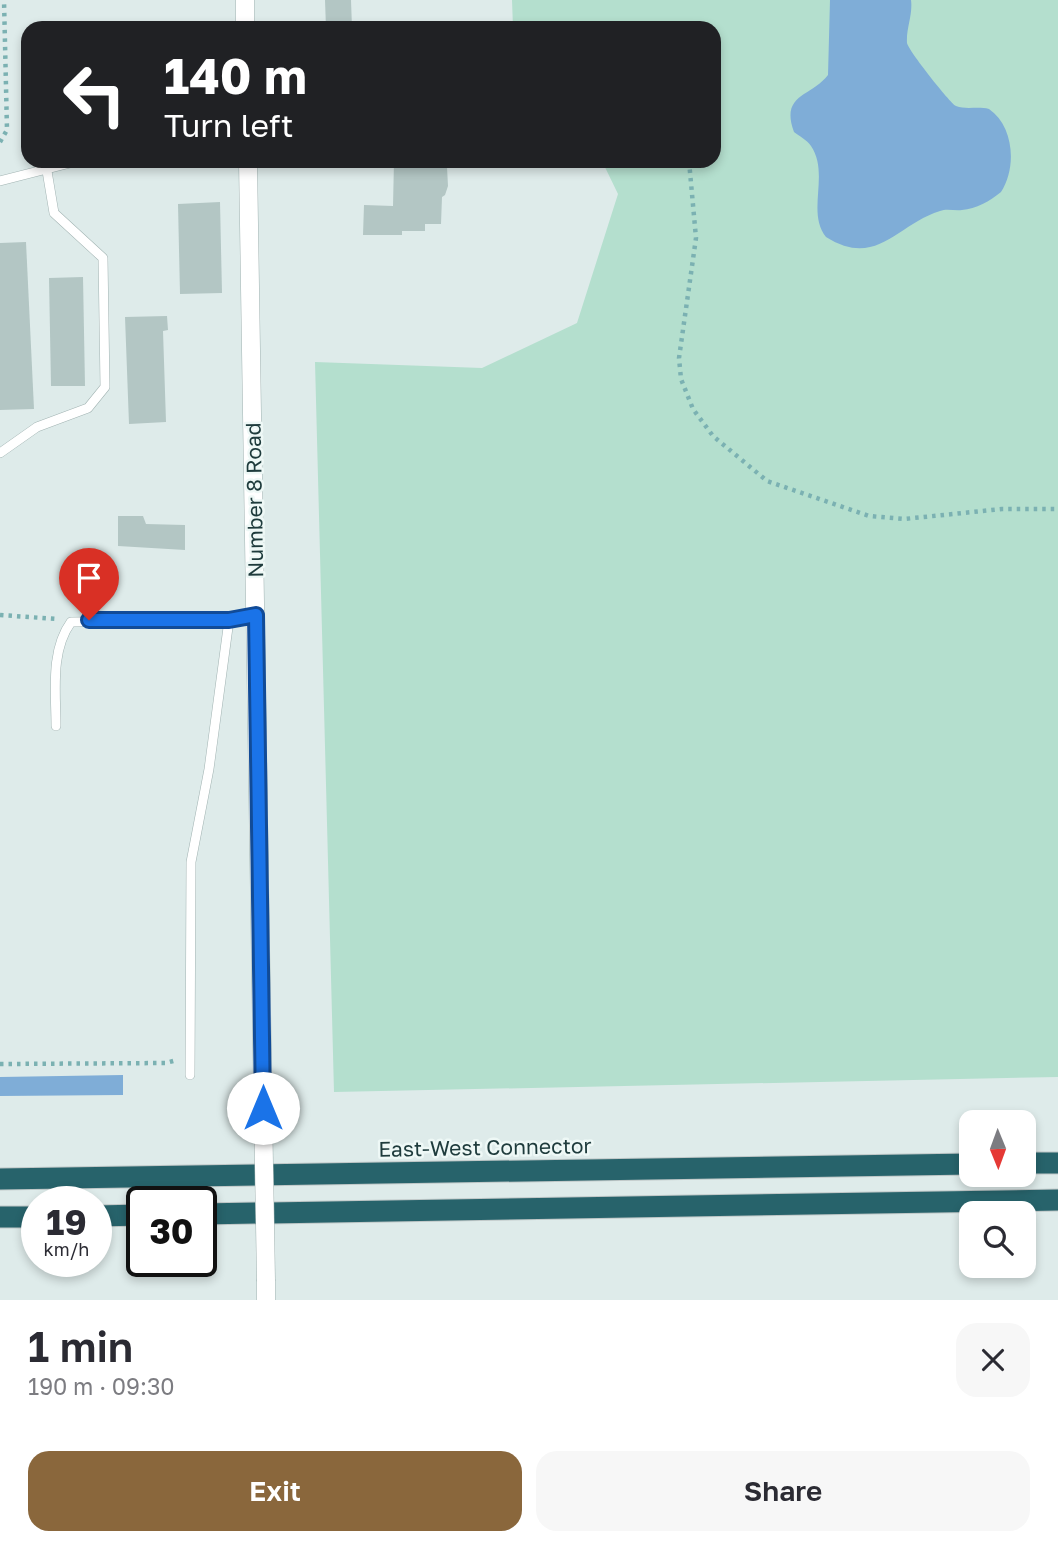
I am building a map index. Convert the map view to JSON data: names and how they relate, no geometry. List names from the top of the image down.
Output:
{
  "streets": {
    "highway": ["East-West Connector"],
    "street": ["Number 8 Road"]
  },
  "north": "bottom",
  "page": {
    "turn": ["140 m", "Turn left"],
    "speed": "19 km/h",
    "limit": "30",
    "heading": ["1 min", "190 m · 09:30"],
    "buttons": ["Exit", "Share"]
  }
}
